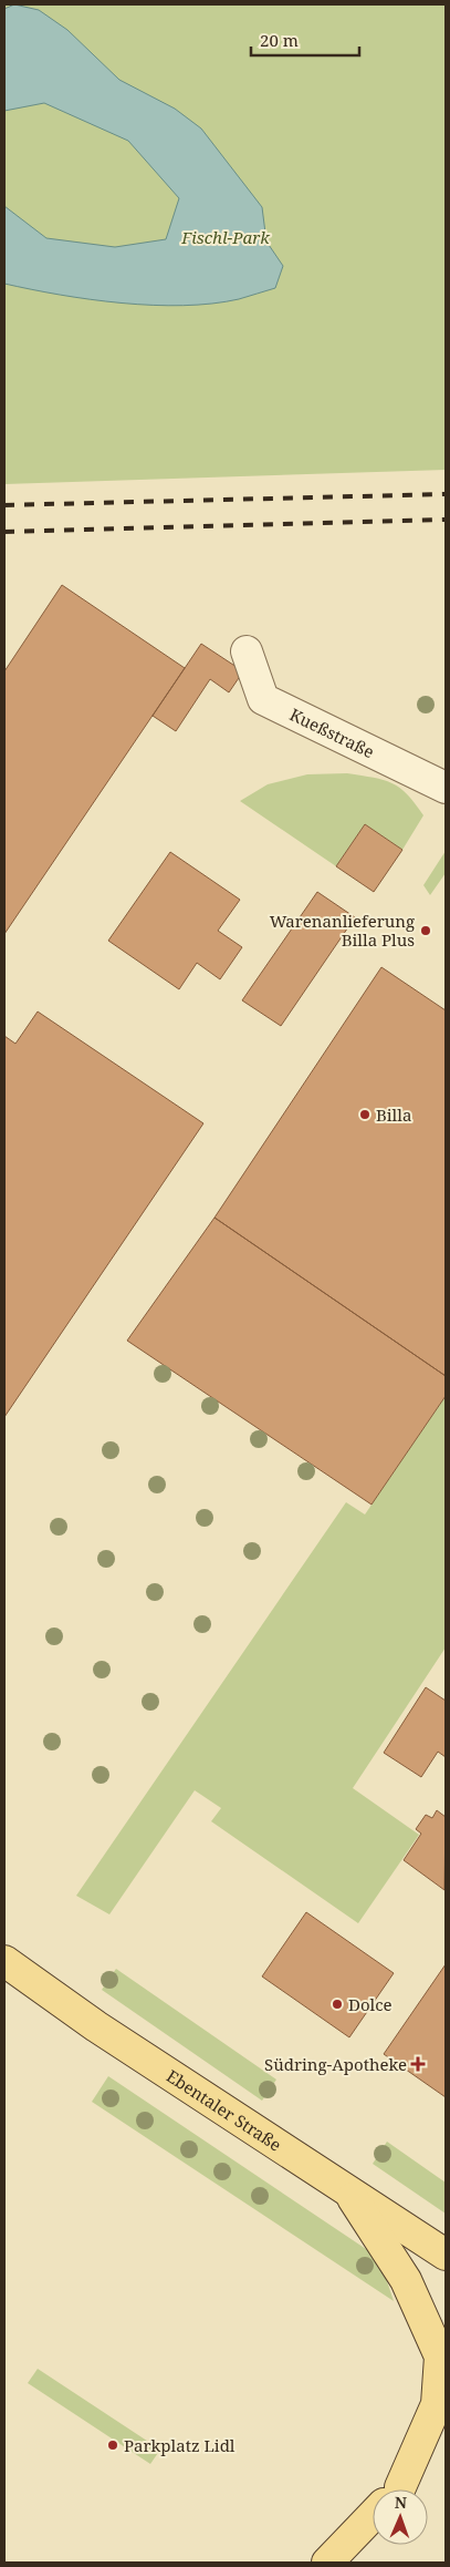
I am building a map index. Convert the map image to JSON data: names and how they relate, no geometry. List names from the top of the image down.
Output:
{
  "streets": {
    "main road": ["Ebentaler Straße"],
    "street": ["Kueßstraße"]
  },
  "parks": ["Fischl-Park"],
  "places": {
    "other": [
      "Warenanlieferung Billa Plus",
      "Billa",
      "Dolce",
      "Parkplatz Lidl"
    ],
    "health": ["Südring-Apotheke"]
  },
  "scale_bar": "20 m",
  "north": "top"
}
